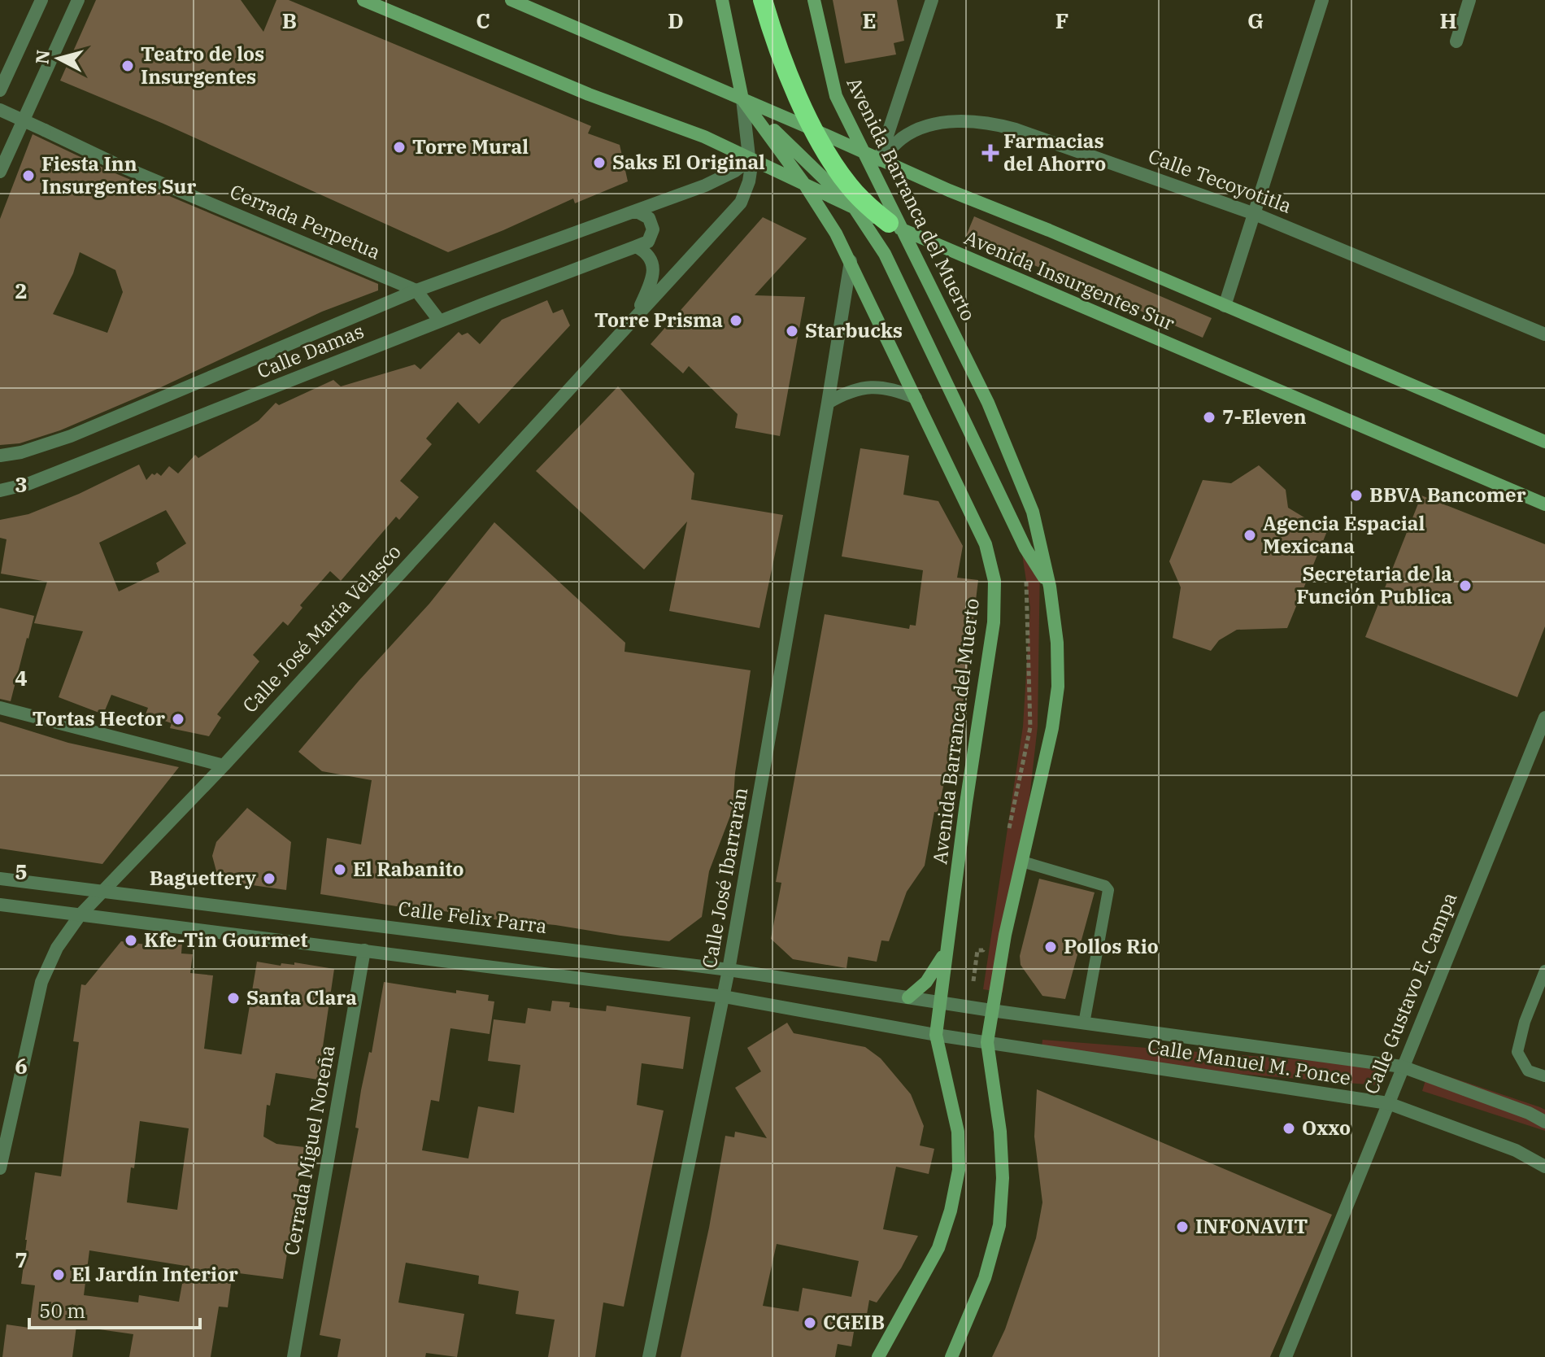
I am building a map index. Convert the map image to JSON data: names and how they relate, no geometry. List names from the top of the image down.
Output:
{
  "streets": {
    "main road": ["Avenida Barranca del Muerto", "Avenida Insurgentes Sur"],
    "street": [
      "Calle Tecoyotitla",
      "Cerrada Perpetua",
      "Calle Damas",
      "Calle José María Velasco",
      "Calle José Ibarrarán",
      "Calle Felix Parra",
      "Calle Gustavo E. Campa",
      "Calle Manuel M. Ponce",
      "Cerrada Miguel Noreña"
    ]
  },
  "crossings": [
    ["Calle Tecoyotitla", "Avenida Insurgentes Sur"],
    ["Avenida Barranca del Muerto", "Avenida Insurgentes Sur"],
    ["Avenida Barranca del Muerto", "Calle José Ibarrarán"],
    ["Avenida Barranca del Muerto", "Calle Felix Parra"],
    ["Avenida Barranca del Muerto", "Calle Manuel M. Ponce"],
    ["Cerrada Perpetua", "Calle Damas"],
    ["Avenida Insurgentes Sur", "Calle Damas"],
    ["Avenida Insurgentes Sur", "Calle José María Velasco"],
    ["Calle Damas", "Calle José María Velasco"],
    ["Calle José María Velasco", "Calle Felix Parra"],
    ["Calle José Ibarrarán", "Calle Felix Parra"],
    ["Calle Felix Parra", "Calle Manuel M. Ponce"],
    ["Calle Gustavo E. Campa", "Calle Manuel M. Ponce"]
  ],
  "places": {
    "other": [
      "Teatro de los Insurgentes",
      "Torre Mural",
      "Saks El Original",
      "Fiesta Inn Insurgentes Sur",
      "Torre Prisma",
      "Starbucks",
      "7-Eleven",
      "BBVA Bancomer",
      "Agencia Espacial Mexicana",
      "Secretaria de la Función Publica",
      "Tortas Hector",
      "El Rabanito",
      "Baguettery",
      "Kfe-Tin Gourmet",
      "Pollos Rio",
      "Santa Clara",
      "Oxxo",
      "INFONAVIT",
      "El Jardín Interior",
      "CGEIB"
    ],
    "health": ["Farmacias del Ahorro"]
  },
  "scale_bar": "50 m",
  "north": "left",
  "grid": {
    "columns": [
      "B",
      "C",
      "D",
      "E",
      "F",
      "G",
      "H"
    ],
    "rows": [
      "2",
      "3",
      "4",
      "5",
      "6",
      "7"
    ]
  }
}
